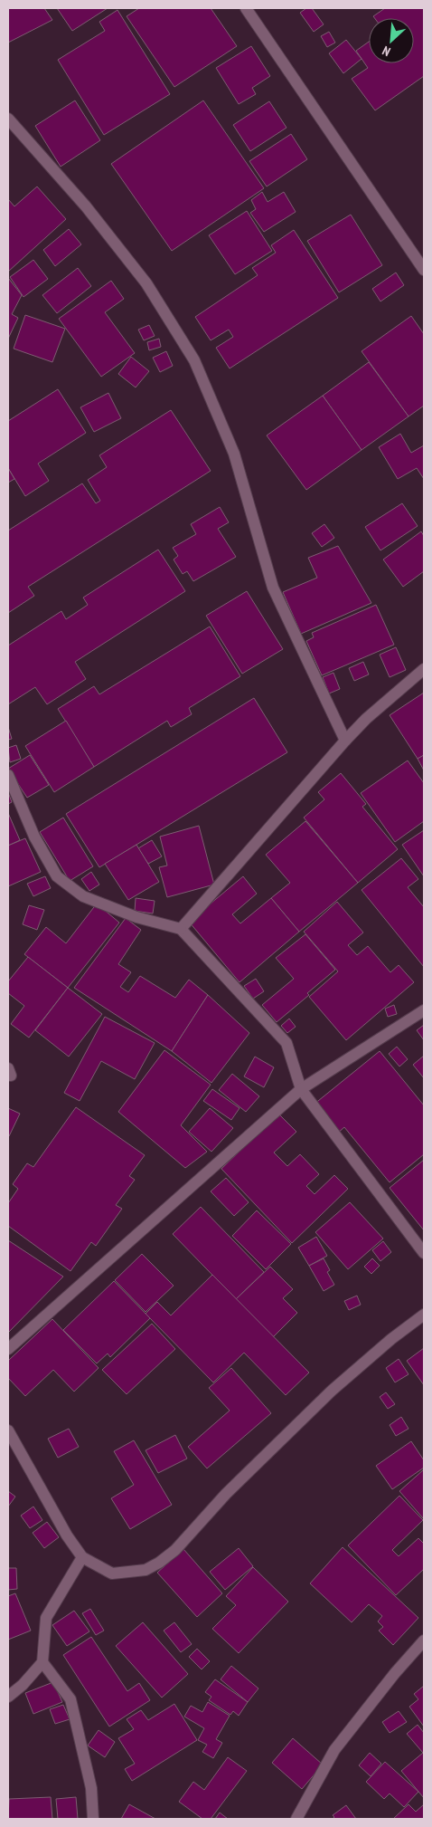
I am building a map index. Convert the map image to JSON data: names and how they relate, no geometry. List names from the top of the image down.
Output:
{
  "north": "bottom left"
}
